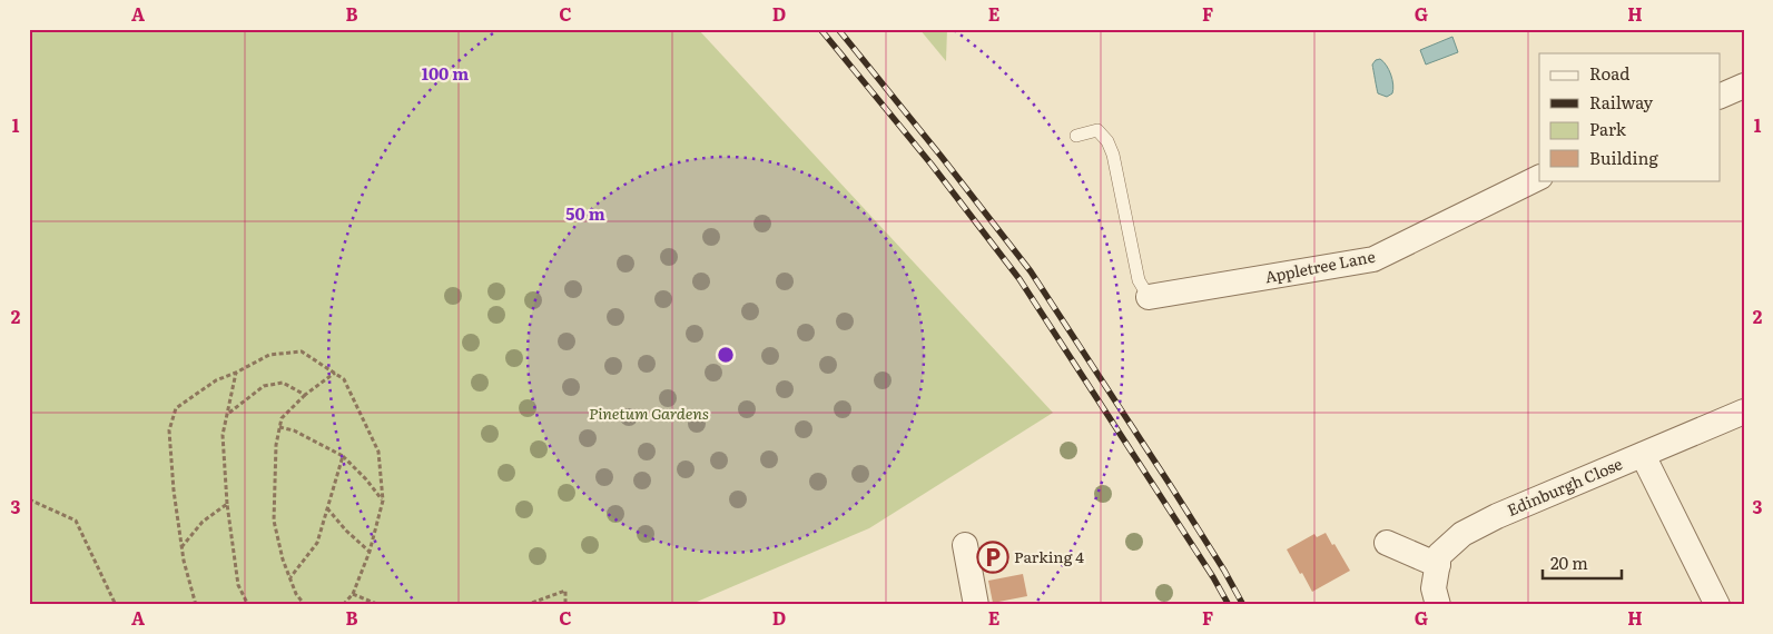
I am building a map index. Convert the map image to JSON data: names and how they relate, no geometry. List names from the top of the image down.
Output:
{
  "streets": {
    "street": ["Appletree Lane", "Edinburgh Close"]
  },
  "parks": ["Pinetum Gardens"],
  "places": {
    "parking": ["Parking 4"]
  },
  "legend": [
    "Road",
    "Railway",
    "Park",
    "Building"
  ],
  "scale_bar": "20 m",
  "grid": {
    "columns": [
      "A",
      "B",
      "C",
      "D",
      "E",
      "F",
      "G",
      "H"
    ],
    "rows": ["1", "2", "3"]
  },
  "rings": ["100 m", "50 m"]
}
